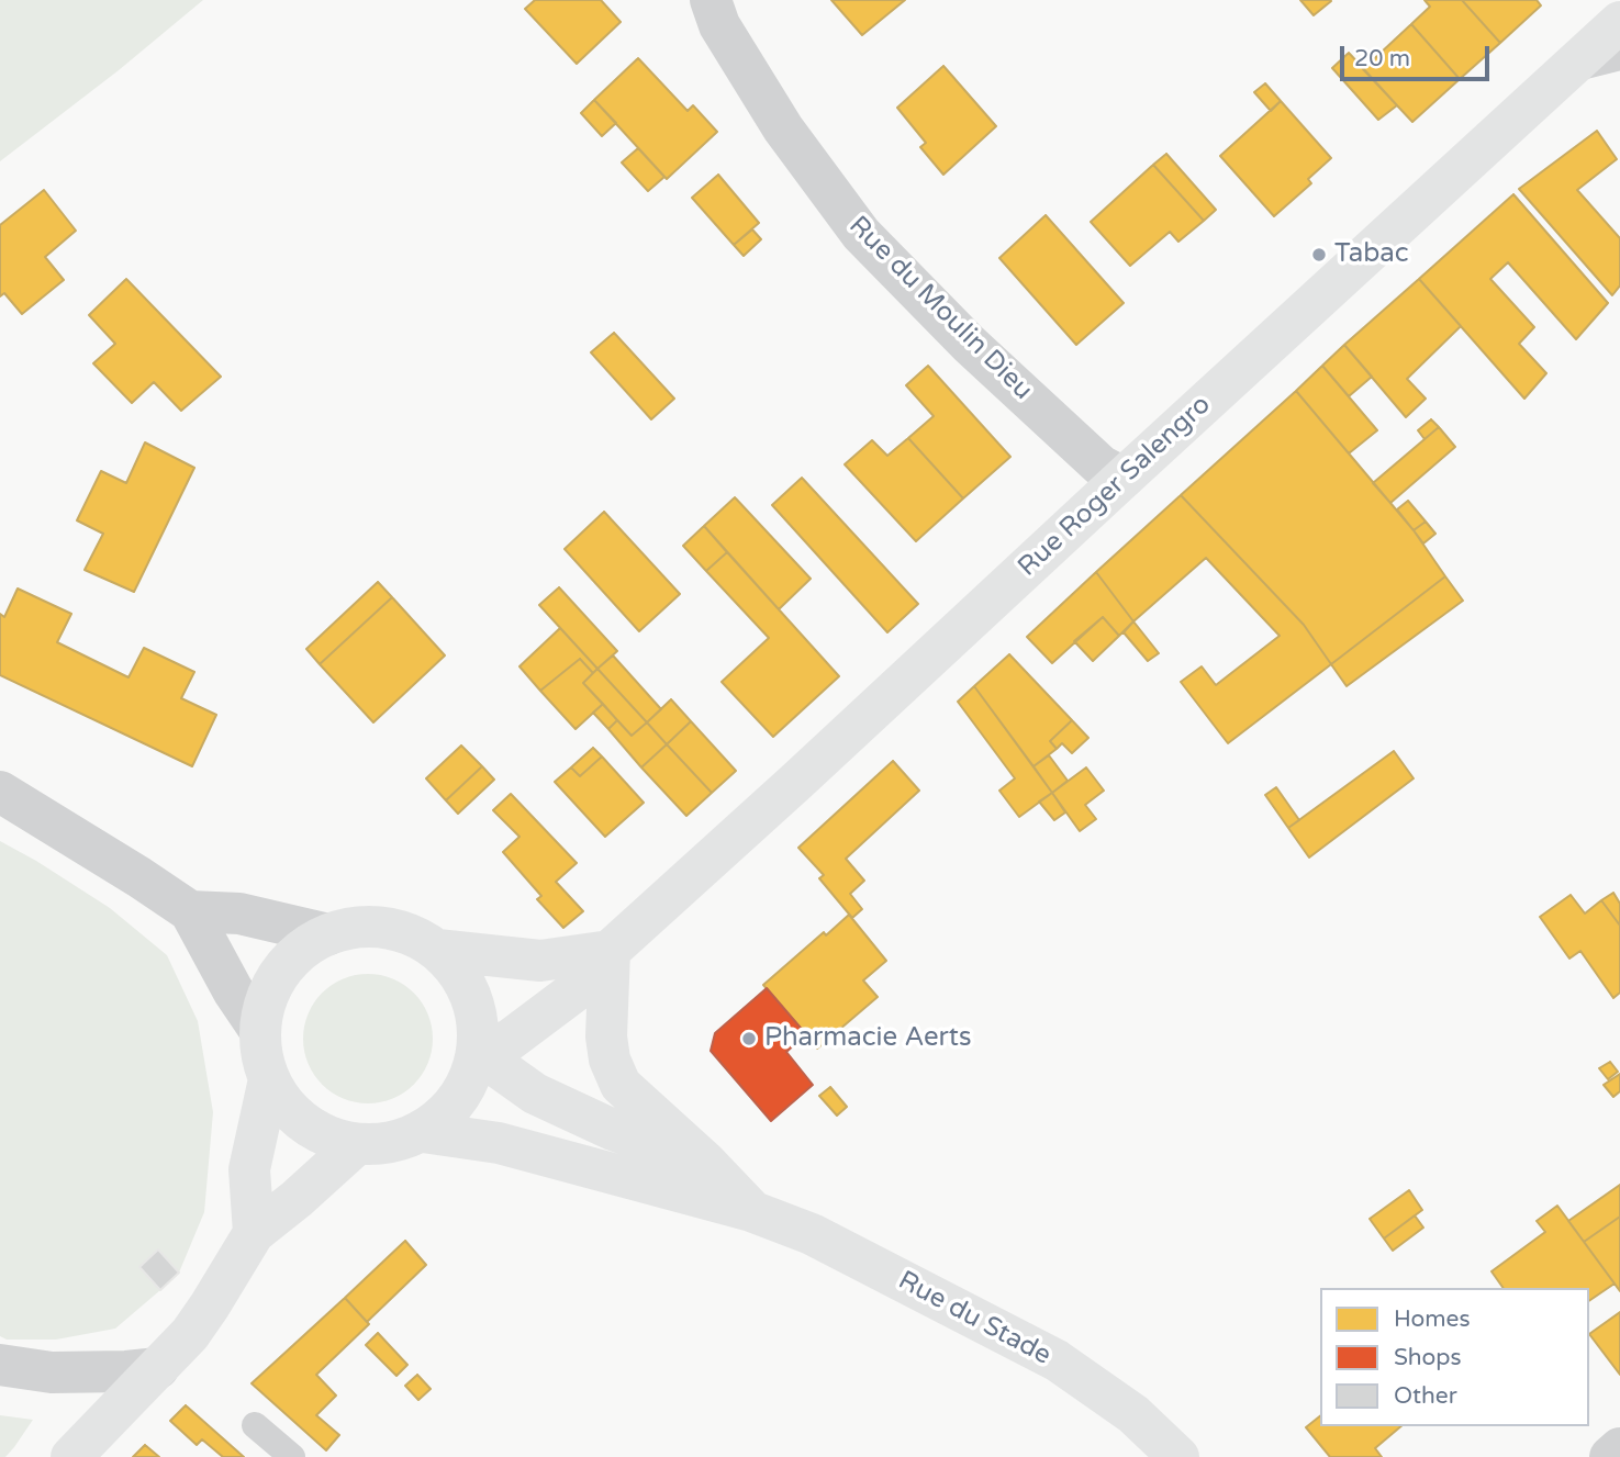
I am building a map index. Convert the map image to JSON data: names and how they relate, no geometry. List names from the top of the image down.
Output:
{
  "streets": {
    "main road": ["Rue Roger Salengro", "Rue du Stade"],
    "street": ["Rue du Moulin Dieu"]
  },
  "crossings": [
    ["Rue du Moulin Dieu", "Rue Roger Salengro"],
    ["Rue Roger Salengro", "Rue du Stade"]
  ],
  "places": ["Tabac", "Pharmacie Aerts"],
  "legend": ["Homes", "Shops", "Other"],
  "scale_bar": "20 m"
}
